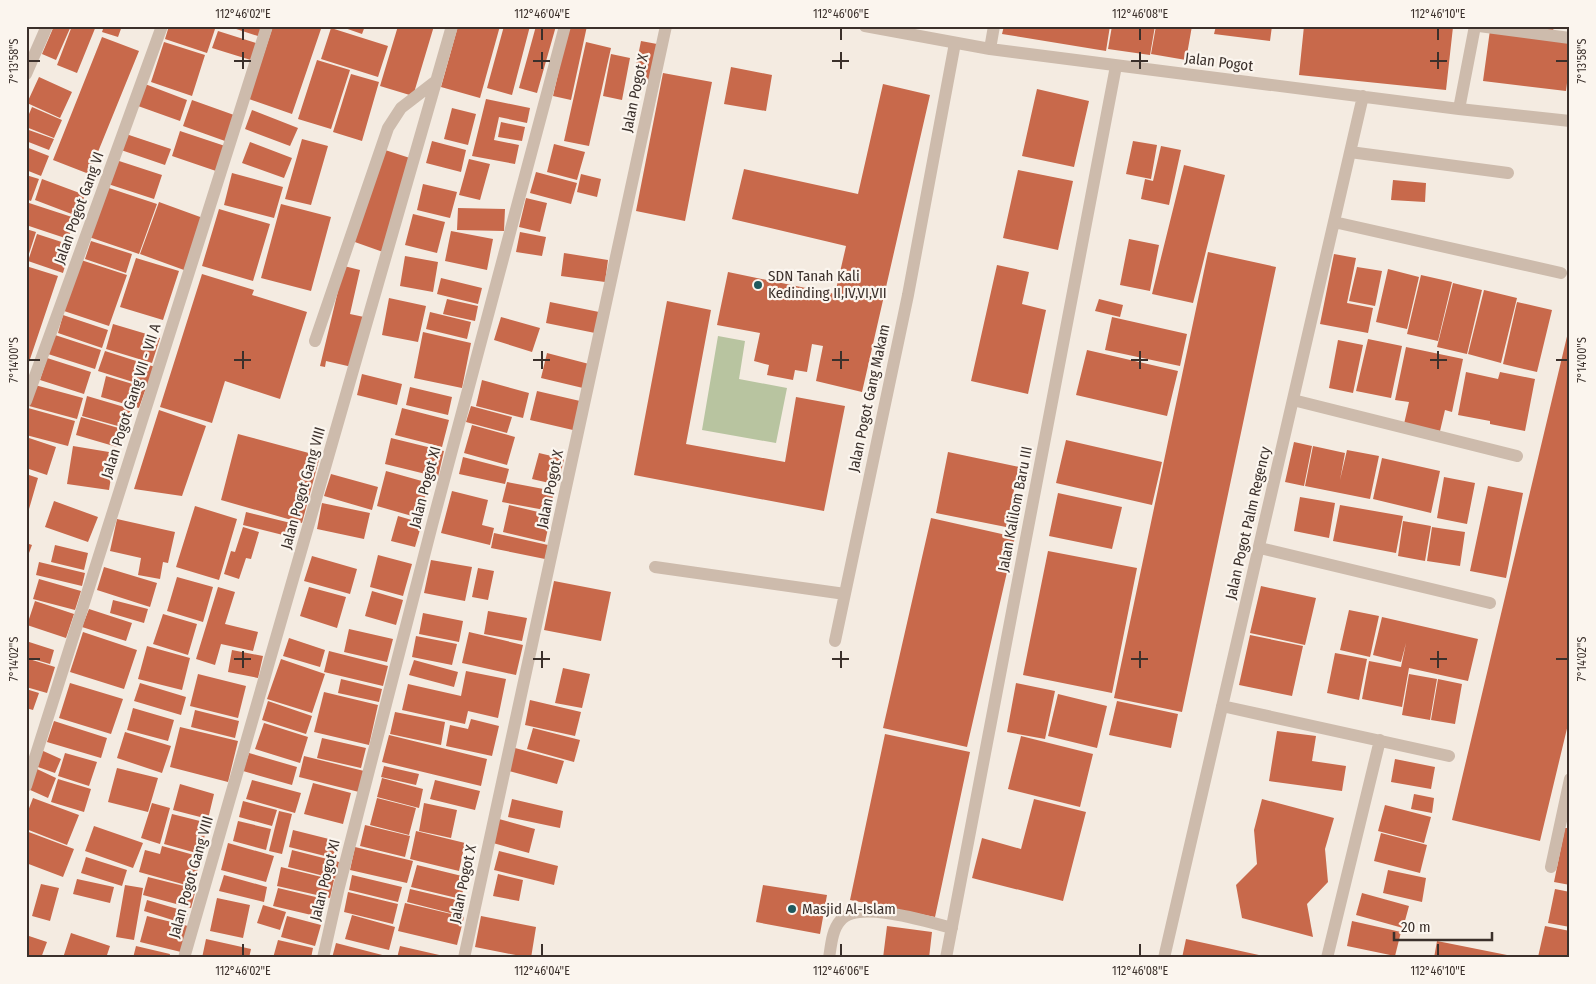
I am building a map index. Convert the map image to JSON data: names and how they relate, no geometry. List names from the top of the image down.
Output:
{
  "streets": {
    "street": [
      "Jalan Pogot",
      "Jalan Pogot X",
      "Jalan Pogot Gang VI",
      "Jalan Pogot Gang Makam",
      "Jalan Pogot Gang VII - VII A",
      "Jalan Pogot XI",
      "Jalan Pogot Gang VIII",
      "Jalan Kalilom Baru III",
      "Jalan Pogot Palm Regency"
    ]
  },
  "crossings": [
    ["Jalan Pogot", "Jalan Pogot Gang Makam"],
    ["Jalan Pogot", "Jalan Kalilom Baru III"],
    ["Jalan Pogot", "Jalan Pogot Palm Regency"]
  ],
  "places": ["SDN Tanah Kali Kedinding II,IV,VI,VII", "Masjid Al-Islam"],
  "scale_bar": "20 m",
  "coordinates": [
    "112°46'02\"E",
    "112°46'04\"E",
    "112°46'06\"E",
    "112°46'08\"E",
    "112°46'10\"E",
    "7°13'58\"S",
    "7°14'00\"S",
    "7°14'02\"S"
  ]
}
